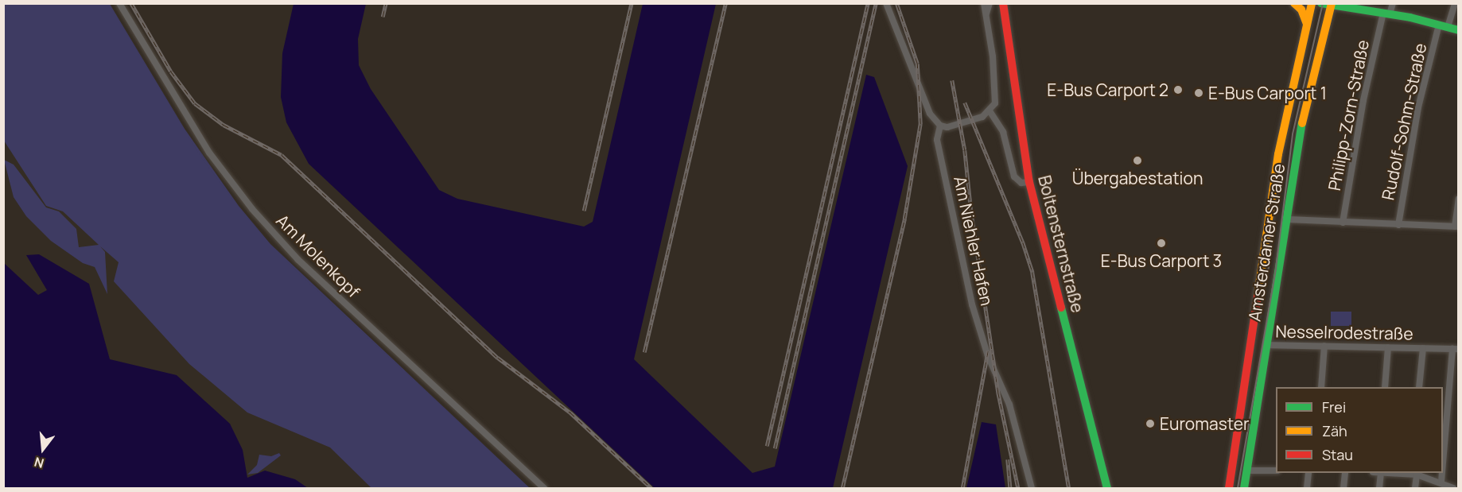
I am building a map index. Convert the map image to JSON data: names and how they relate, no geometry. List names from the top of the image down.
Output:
{
  "streets": {
    "main road": ["Amsterdamer Straße", "Boltensternstraße"],
    "street": [
      "Philipp-Zorn-Straße",
      "Rudolf-Sohm-Straße",
      "Am Niehler Hafen",
      "Am Molenkopf",
      "Nesselrodestraße"
    ]
  },
  "crossings": [
    ["Amsterdamer Straße", "Nesselrodestraße"]
  ],
  "places": [
    "E-Bus Carport 2",
    "E-Bus Carport 1",
    "Übergabestation",
    "E-Bus Carport 3",
    "Euromaster"
  ],
  "legend": ["Frei", "Zäh", "Stau"],
  "north": "bottom"
}
